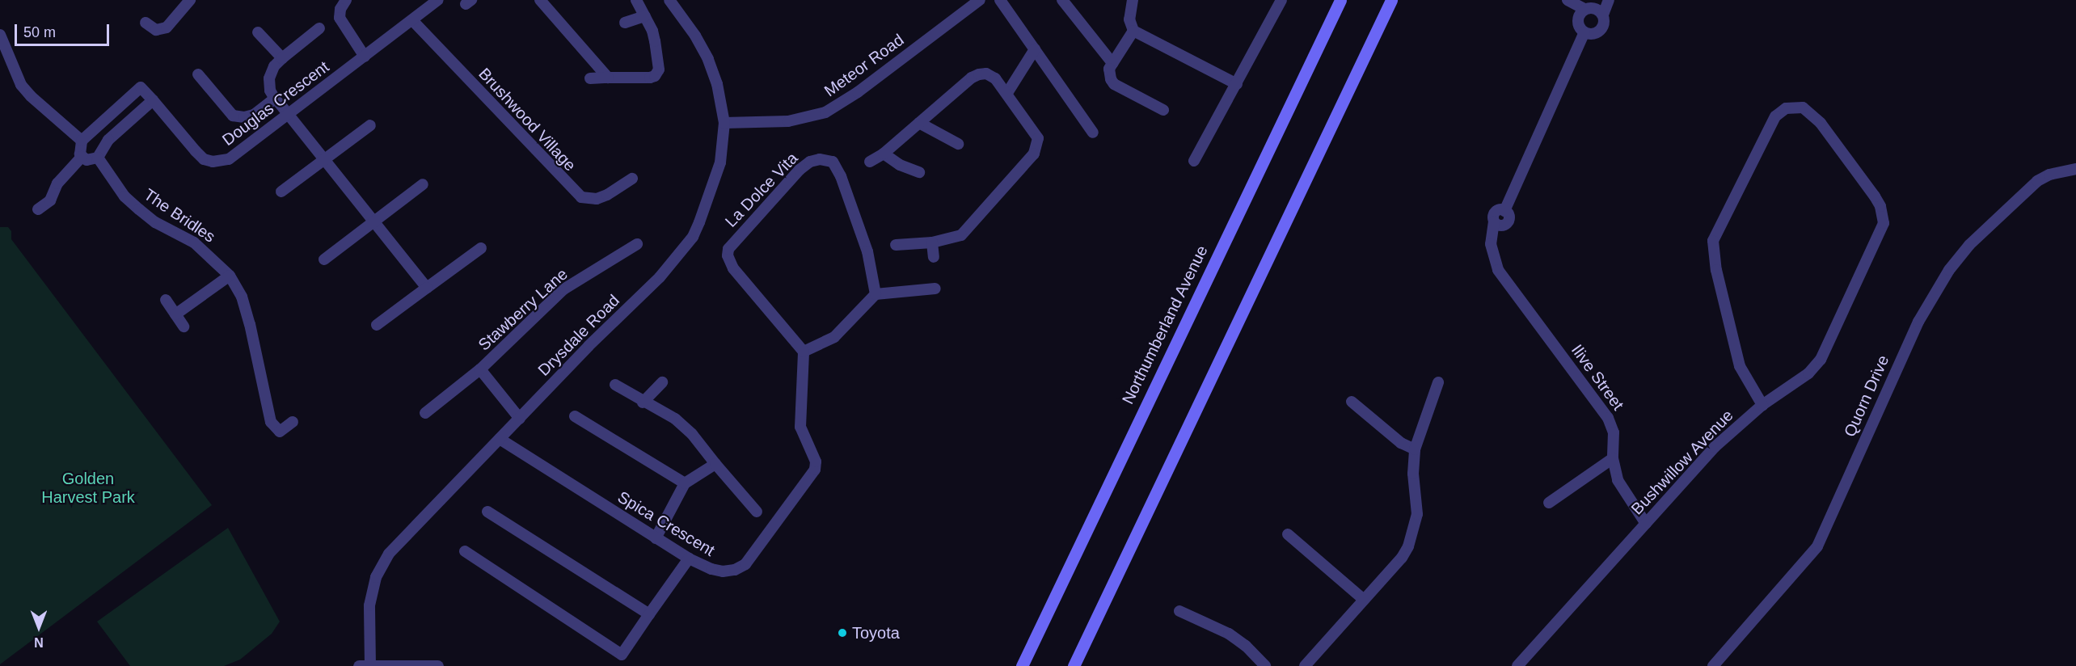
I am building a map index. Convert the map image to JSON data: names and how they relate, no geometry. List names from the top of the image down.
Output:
{
  "streets": {
    "main road": ["Northumberland Avenue"],
    "street": [
      "Meteor Road",
      "Douglas Crescent",
      "Brushwood Village",
      "La Dolce Vita",
      "The Bridles",
      "Stawberry Lane",
      "Drysdale Road",
      "Ilive Street",
      "Quorn Drive",
      "Bushwillow Avenue",
      "Spica Crescent"
    ]
  },
  "crossings": [
    ["Meteor Road", "Drysdale Road"],
    ["Douglas Crescent", "Brushwood Village"],
    ["La Dolce Vita", "Spica Crescent"],
    ["Stawberry Lane", "Drysdale Road"],
    ["Drysdale Road", "Spica Crescent"],
    ["Ilive Street", "Bushwillow Avenue"]
  ],
  "parks": ["Golden Harvest Park"],
  "places": ["Toyota"],
  "scale_bar": "50 m",
  "north": "bottom"
}
